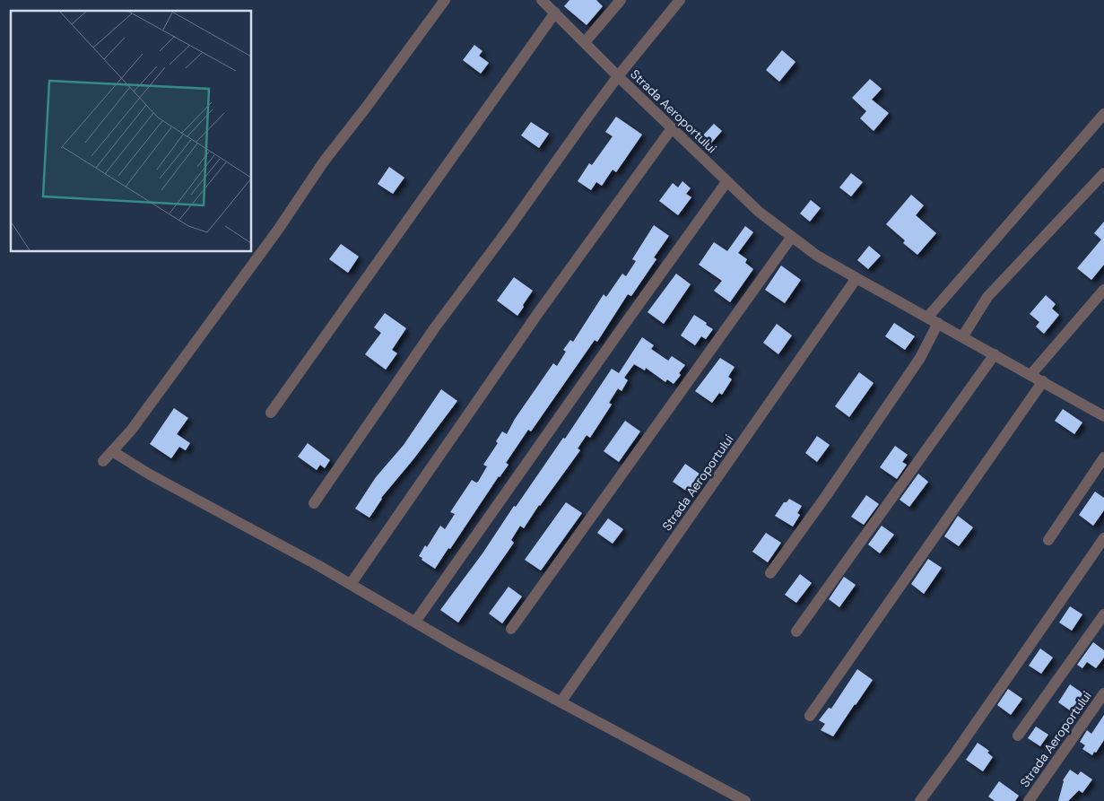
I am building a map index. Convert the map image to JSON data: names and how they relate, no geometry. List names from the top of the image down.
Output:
{
  "streets": {
    "street": ["Strada Aeroportului"]
  }
}
